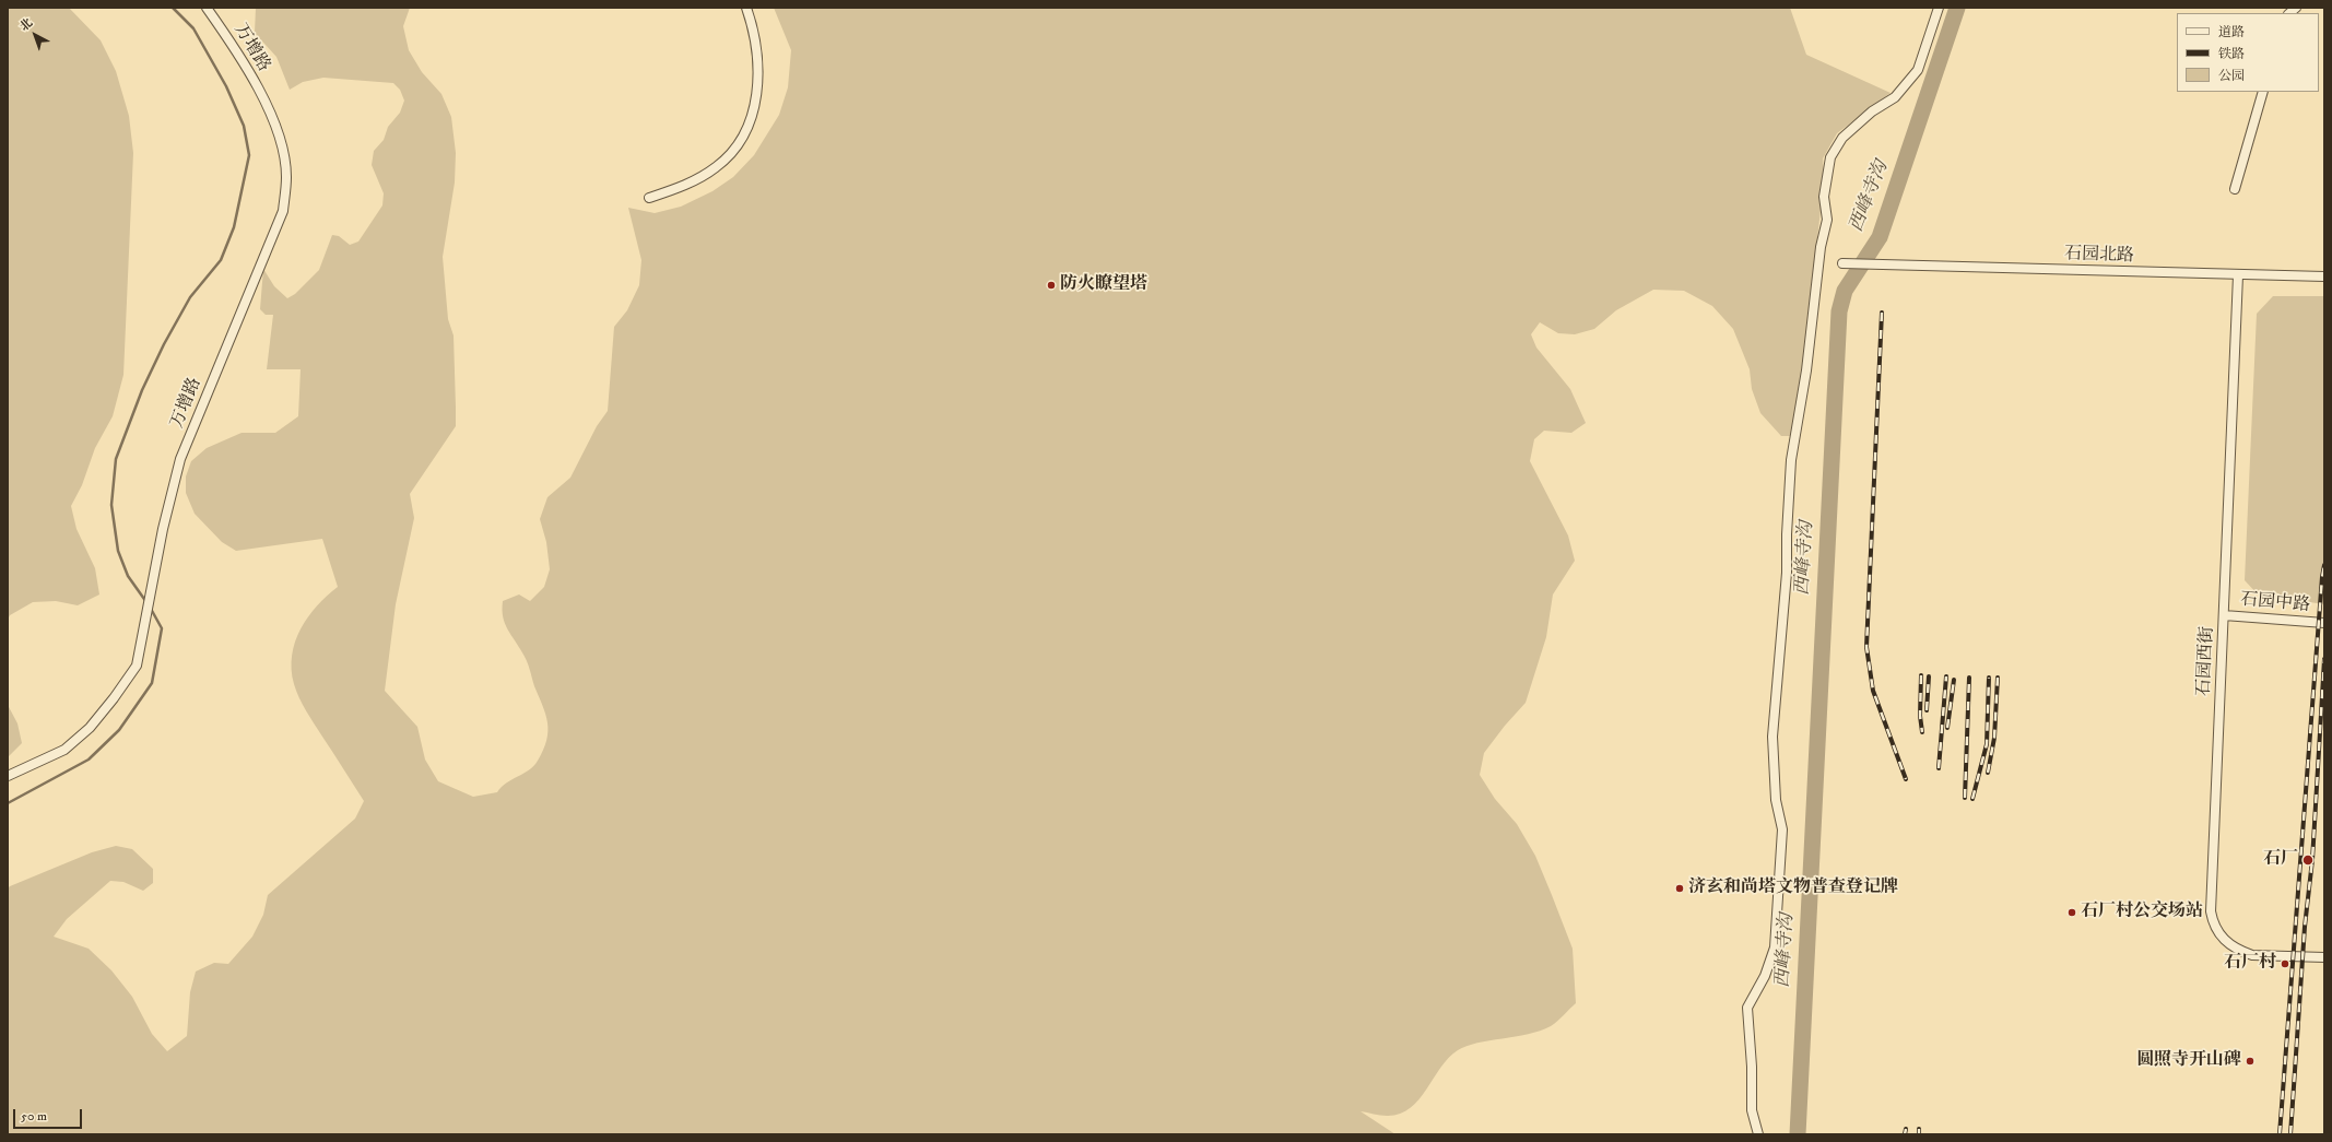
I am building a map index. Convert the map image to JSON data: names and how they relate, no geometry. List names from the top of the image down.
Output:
{
  "streets": {
    "street": [
      "万增路",
      "石园北路",
      "石园中路",
      "石园西街"
    ]
  },
  "crossings": [
    ["石园北路", "石园西街"],
    ["石园中路", "石园西街"]
  ],
  "water": ["西峰寺沟"],
  "places": [
    "防火瞭望塔",
    "石厂",
    "济玄和尚塔文物普查登记牌",
    "石厂村公交场站",
    "石厂村",
    "圆照寺开山碑"
  ],
  "legend": ["道路", "铁路", "公园"],
  "scale_bar": "50 m",
  "north": "top left"
}
